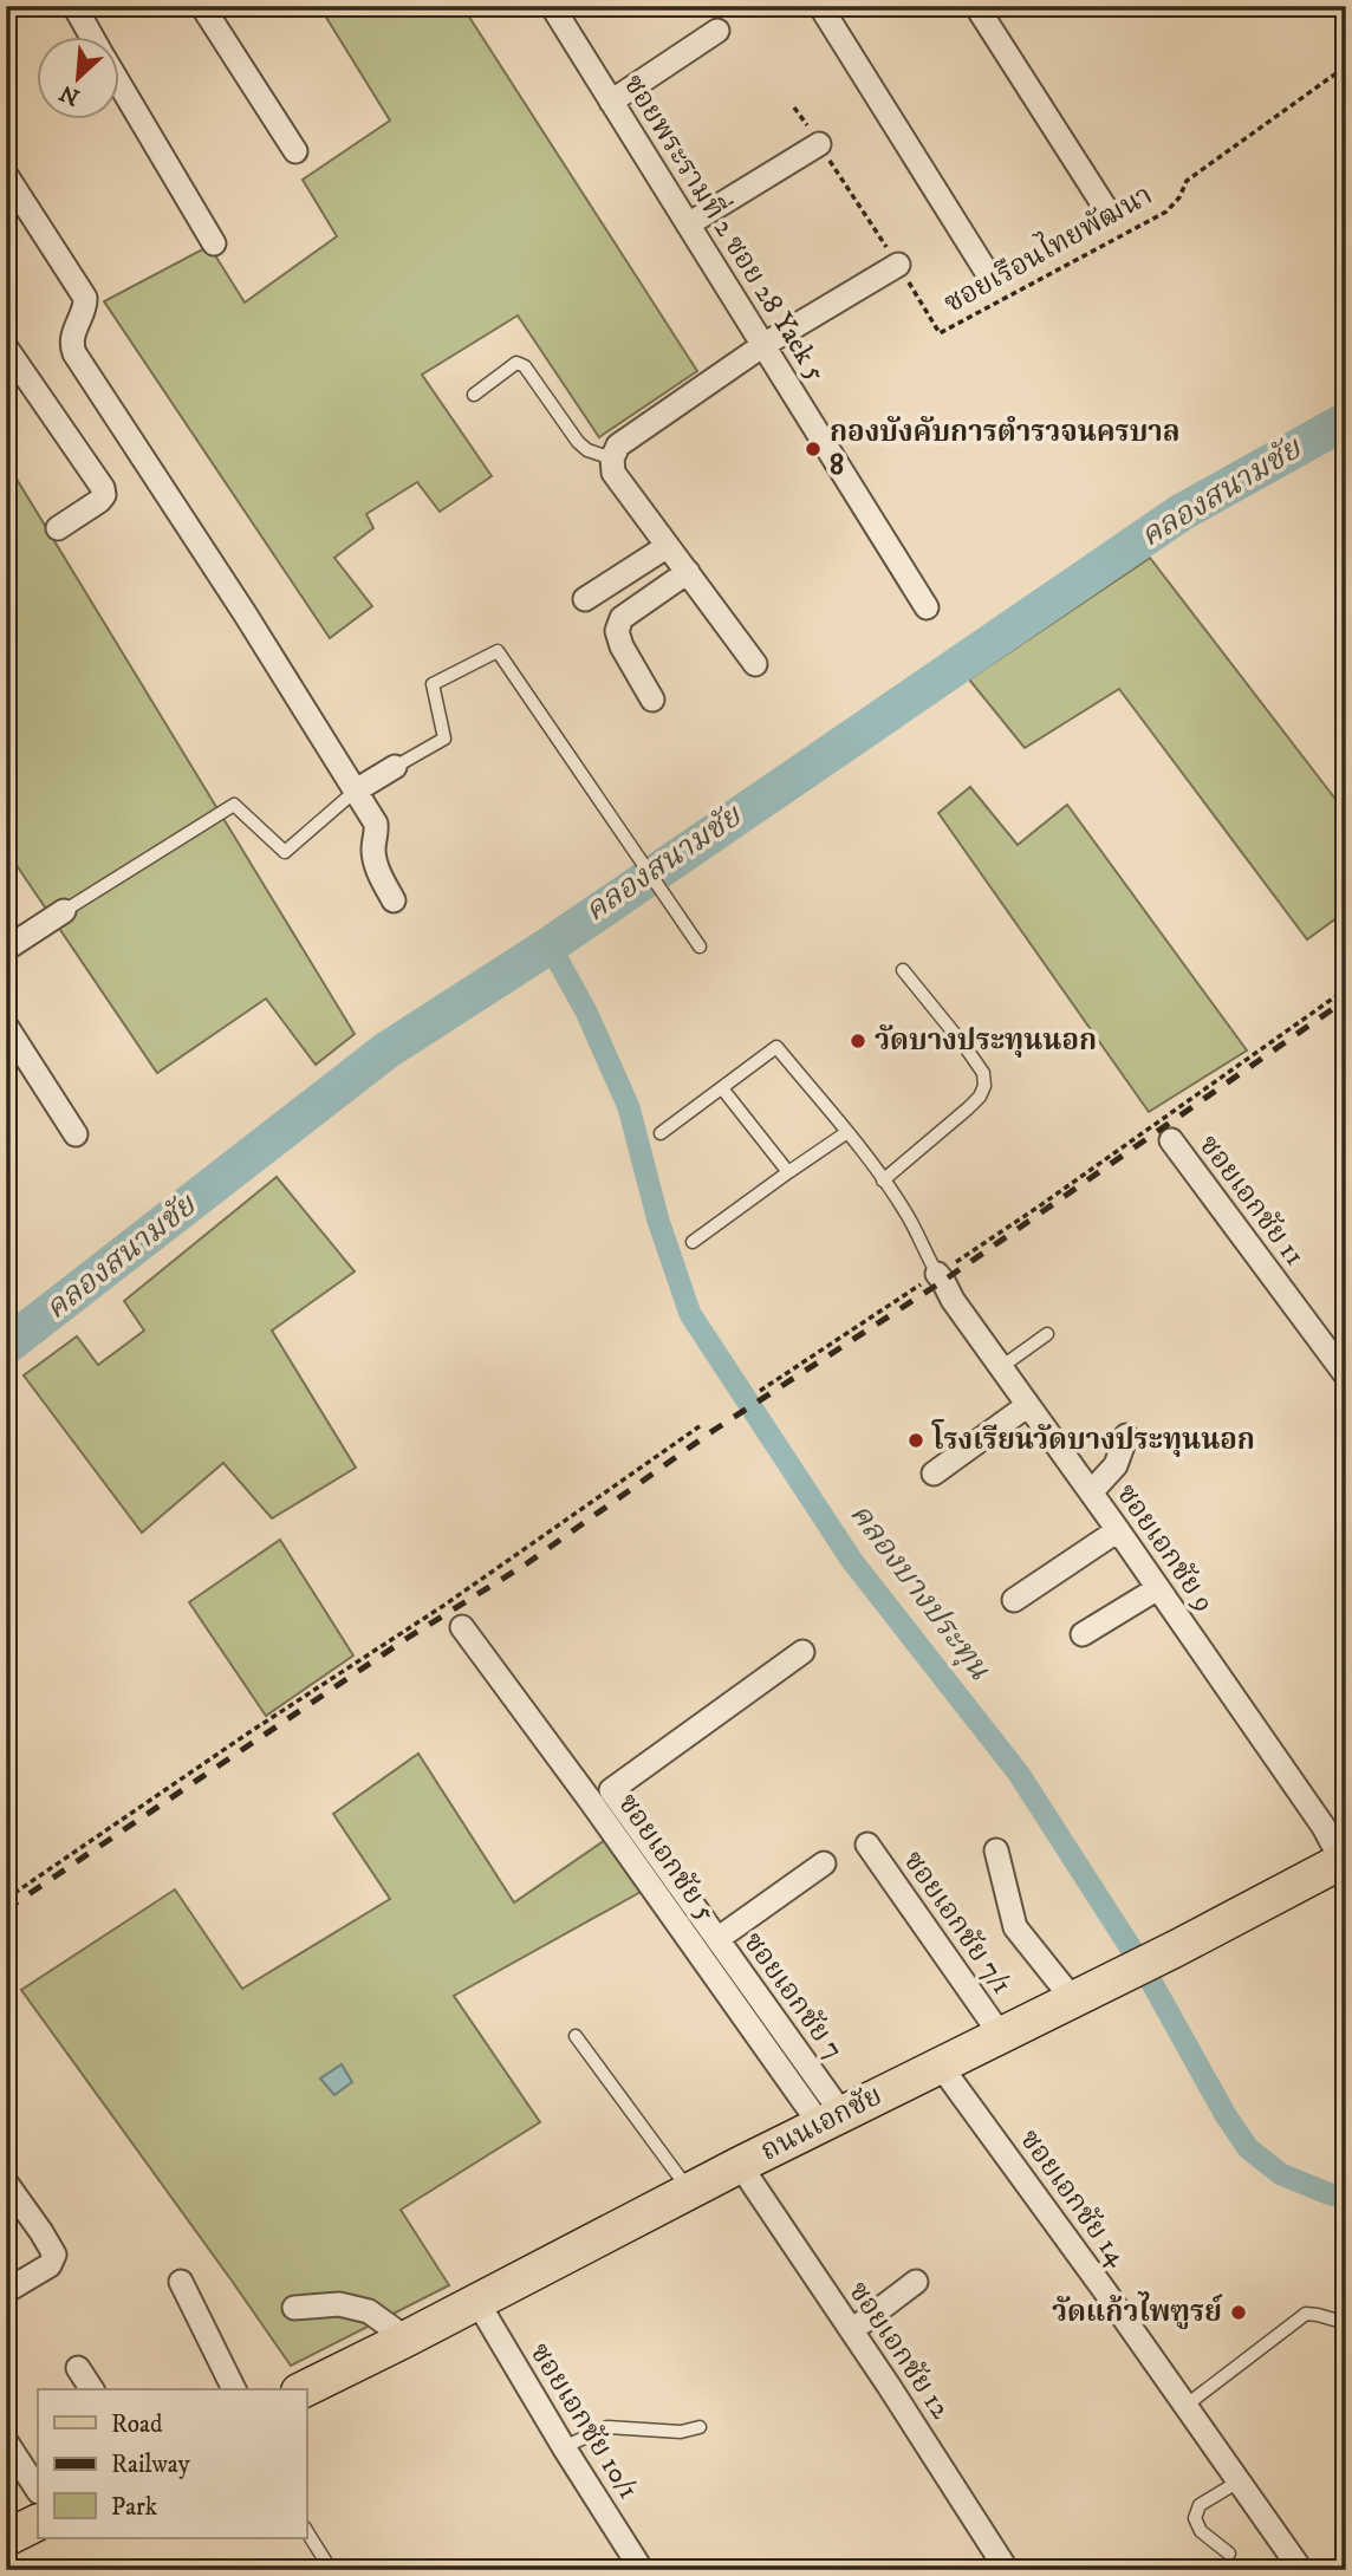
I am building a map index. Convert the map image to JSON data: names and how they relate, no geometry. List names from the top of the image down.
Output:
{
  "streets": {
    "main road": ["ถนนเอกชัย"],
    "street": [
      "ซอยพระรามที่ 2 ซอย 28 Yaek 5",
      "ซอยเอกชัย 11",
      "ซอยเอกชัย 9",
      "ซอยเอกชัย 5",
      "ซอยเอกชัย 7/1",
      "ซอยเอกชัย 7",
      "ซอยเอกชัย 14",
      "ซอยเอกชัย 12",
      "ซอยเอกชัย 10/1"
    ],
    "path": ["ซอยเรือนไทยพัฒนา"]
  },
  "crossings": [
    ["ซอยเอกชัย 9", "ถนนเอกชัย"],
    ["ซอยเอกชัย 5", "ซอยเอกชัย 7"],
    ["ซอยเอกชัย 5", "ถนนเอกชัย"],
    ["ซอยเอกชัย 7/1", "ถนนเอกชัย"],
    ["ซอยเอกชัย 7", "ถนนเอกชัย"],
    ["ถนนเอกชัย", "ซอยเอกชัย 14"],
    ["ถนนเอกชัย", "ซอยเอกชัย 12"],
    ["ถนนเอกชัย", "ซอยเอกชัย 10/1"]
  ],
  "water": ["คลองสนามชัย", "คลองบางประทุน"],
  "places": [
    "กองบังคับการตำรวจนครบาล 8",
    "วัดบางประทุนนอก",
    "โรงเรียนวัดบางประทุนนอก",
    "วัดแก้วไพฑูรย์"
  ],
  "legend": ["Road", "Railway", "Park"],
  "north": "bottom left"
}
